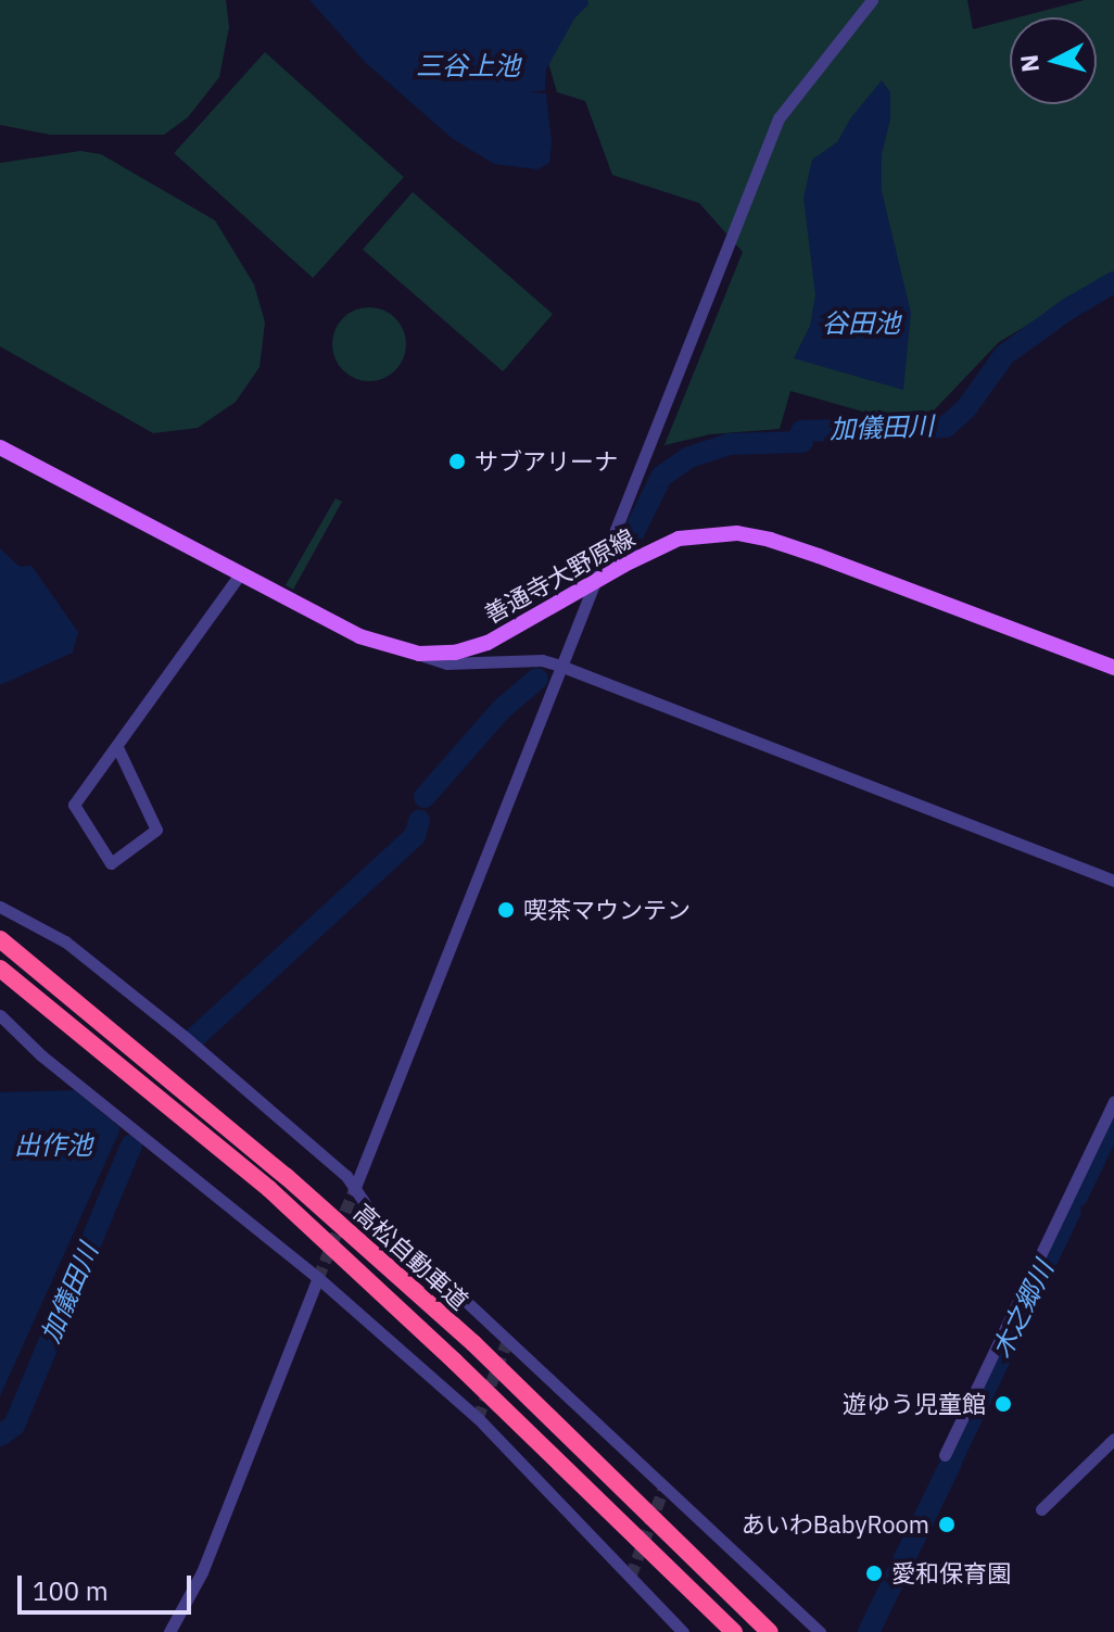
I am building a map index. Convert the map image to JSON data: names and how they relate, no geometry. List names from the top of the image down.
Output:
{
  "streets": {
    "highway": ["高松自動車道"],
    "main road": ["善通寺大野原線"]
  },
  "water": [
    "三谷上池",
    "谷田池",
    "加儀田川",
    "出作池",
    "木之郷川"
  ],
  "places": [
    "サブアリーナ",
    "喫茶マウンテン",
    "遊ゆう児童館",
    "あいわBabyRoom",
    "愛和保育園"
  ],
  "scale_bar": "100 m",
  "north": "left"
}
